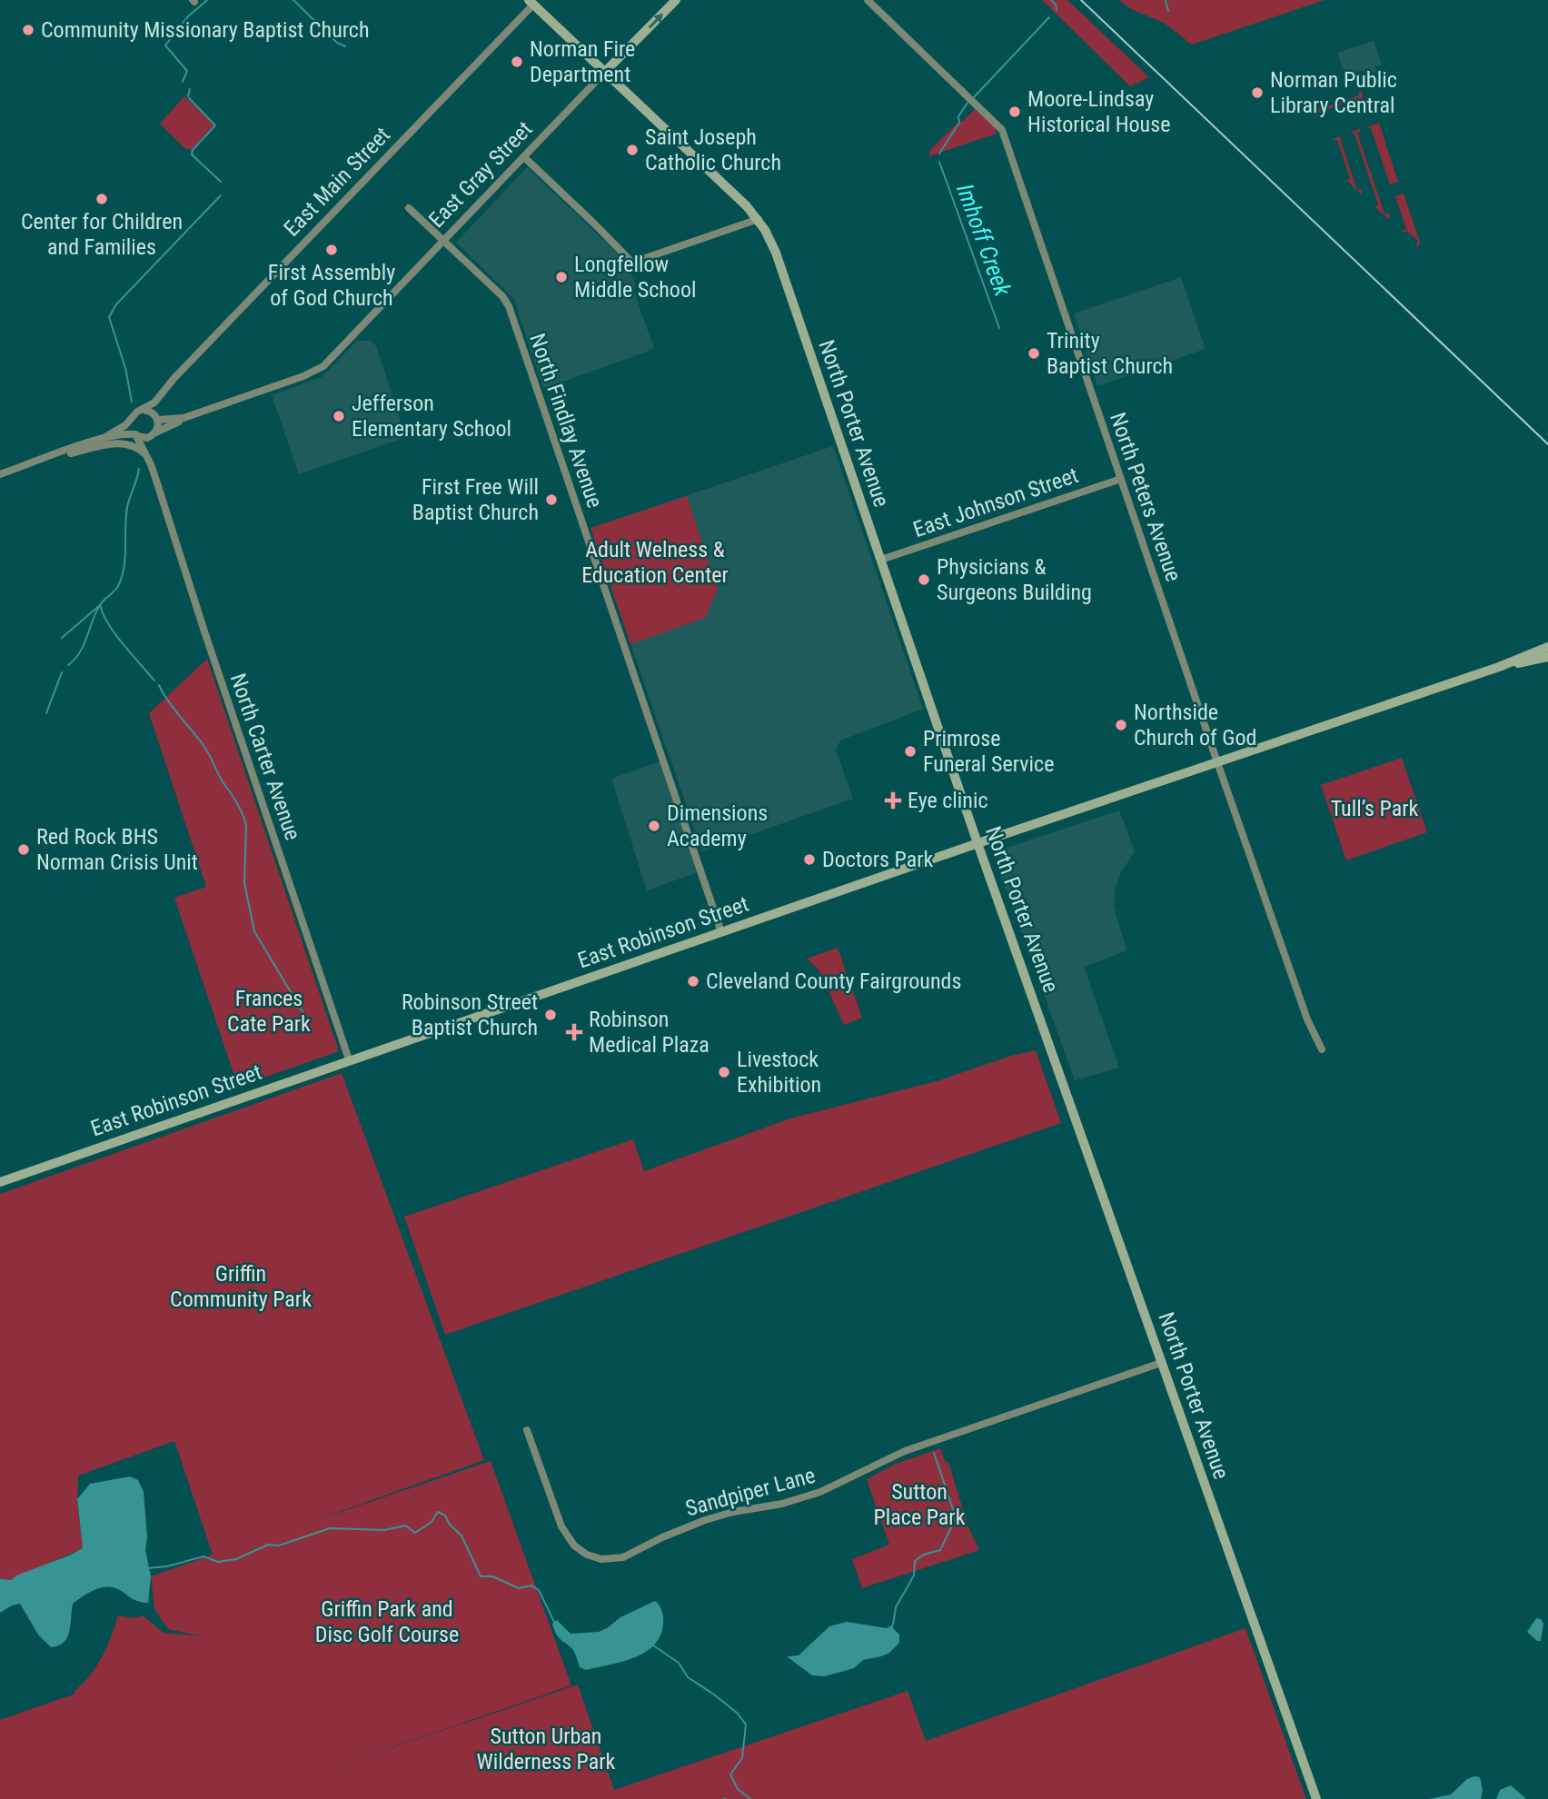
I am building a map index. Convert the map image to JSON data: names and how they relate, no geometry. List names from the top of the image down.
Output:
{
  "streets": {
    "main road": ["East Gray Street", "North Porter Avenue", "East Robinson Street"],
    "street": [
      "East Main Street",
      "North Findlay Avenue",
      "North Peters Avenue",
      "East Johnson Street",
      "North Carter Avenue",
      "Sandpiper Lane"
    ]
  },
  "crossings": [
    ["East Gray Street", "North Findlay Avenue"],
    ["East Gray Street", "North Porter Avenue"],
    ["East Main Street", "North Porter Avenue"],
    ["East Main Street", "North Carter Avenue"],
    ["North Findlay Avenue", "East Robinson Street"],
    ["North Porter Avenue", "East Johnson Street"],
    ["North Porter Avenue", "East Robinson Street"],
    ["North Porter Avenue", "Sandpiper Lane"],
    ["North Peters Avenue", "East Johnson Street"],
    ["North Peters Avenue", "East Robinson Street"],
    ["North Carter Avenue", "East Robinson Street"]
  ],
  "water": ["Imhoff Creek"],
  "parks": [
    "Adult Welness & Education Center",
    "Tull’s Park",
    "Frances Cate Park",
    "Griffin Community Park",
    "Sutton Place Park",
    "Griffin Park and Disc Golf Course",
    "Sutton Urban Wilderness Park"
  ],
  "places": {
    "other": [
      "Community Missionary Baptist Church",
      "Norman Fire Department",
      "Norman Public Library Central",
      "Moore-Lindsay Historical House",
      "Saint Joseph Catholic Church",
      "Center for Children and Families",
      "First Assembly of God Church",
      "Longfellow Middle School",
      "Trinity Baptist Church",
      "Jefferson Elementary School",
      "First Free Will Baptist Church",
      "Physicians & Surgeons Building",
      "Northside Church of God",
      "Primrose Funeral Service",
      "Dimensions Academy",
      "Red Rock BHS Norman Crisis Unit",
      "Doctors Park",
      "Cleveland County Fairgrounds",
      "Robinson Street Baptist Church",
      "Livestock Exhibition"
    ],
    "health": ["Eye clinic", "Robinson Medical Plaza"]
  }
}
